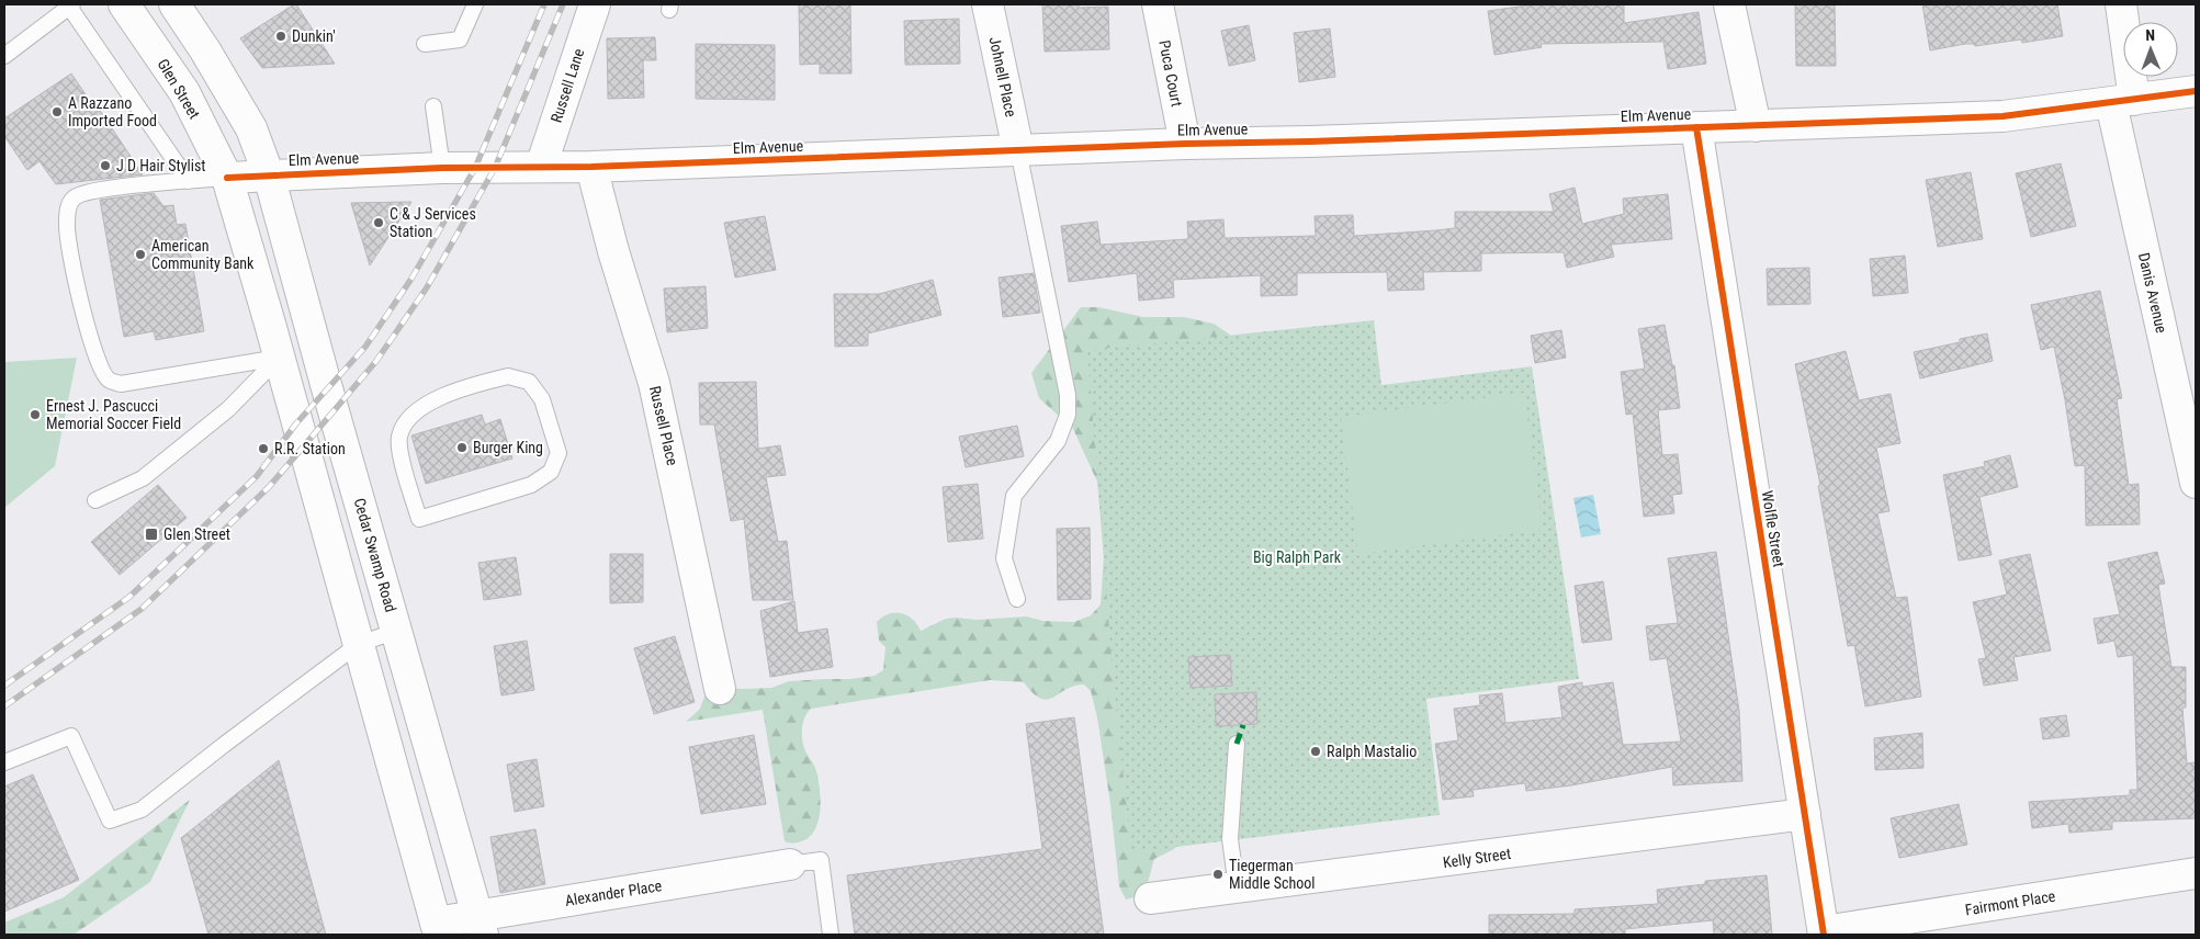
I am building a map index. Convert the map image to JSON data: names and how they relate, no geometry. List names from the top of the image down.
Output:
{
  "streets": {
    "street": [
      "Puca Court",
      "Johnell Place",
      "Russell Lane",
      "Glen Street",
      "Elm Avenue",
      "Danis Avenue",
      "Russell Place",
      "Wolfle Street",
      "Cedar Swamp Road",
      "Kelly Street",
      "Alexander Place",
      "Fairmont Place"
    ]
  },
  "crossings": [
    ["Puca Court", "Elm Avenue"],
    ["Johnell Place", "Elm Avenue"],
    ["Russell Lane", "Elm Avenue"],
    ["Glen Street", "Elm Avenue"],
    ["Elm Avenue", "Danis Avenue"],
    ["Elm Avenue", "Russell Place"],
    ["Elm Avenue", "Wolfle Street"],
    ["Elm Avenue", "Cedar Swamp Road"],
    ["Wolfle Street", "Kelly Street"],
    ["Wolfle Street", "Fairmont Place"],
    ["Cedar Swamp Road", "Alexander Place"]
  ],
  "parks": ["Big Ralph Park"],
  "places": {
    "other": [
      "Dunkin'",
      "A Razzano Imported Food",
      "J D Hair Stylist",
      "C & J Services Station",
      "American Community Bank",
      "Ernest J. Pascucci Memorial Soccer Field",
      "Burger King",
      "R.R. Station",
      "Ralph Mastalio",
      "Tiegerman Middle School"
    ],
    "transit": ["Glen Street"]
  },
  "north": "top"
}
